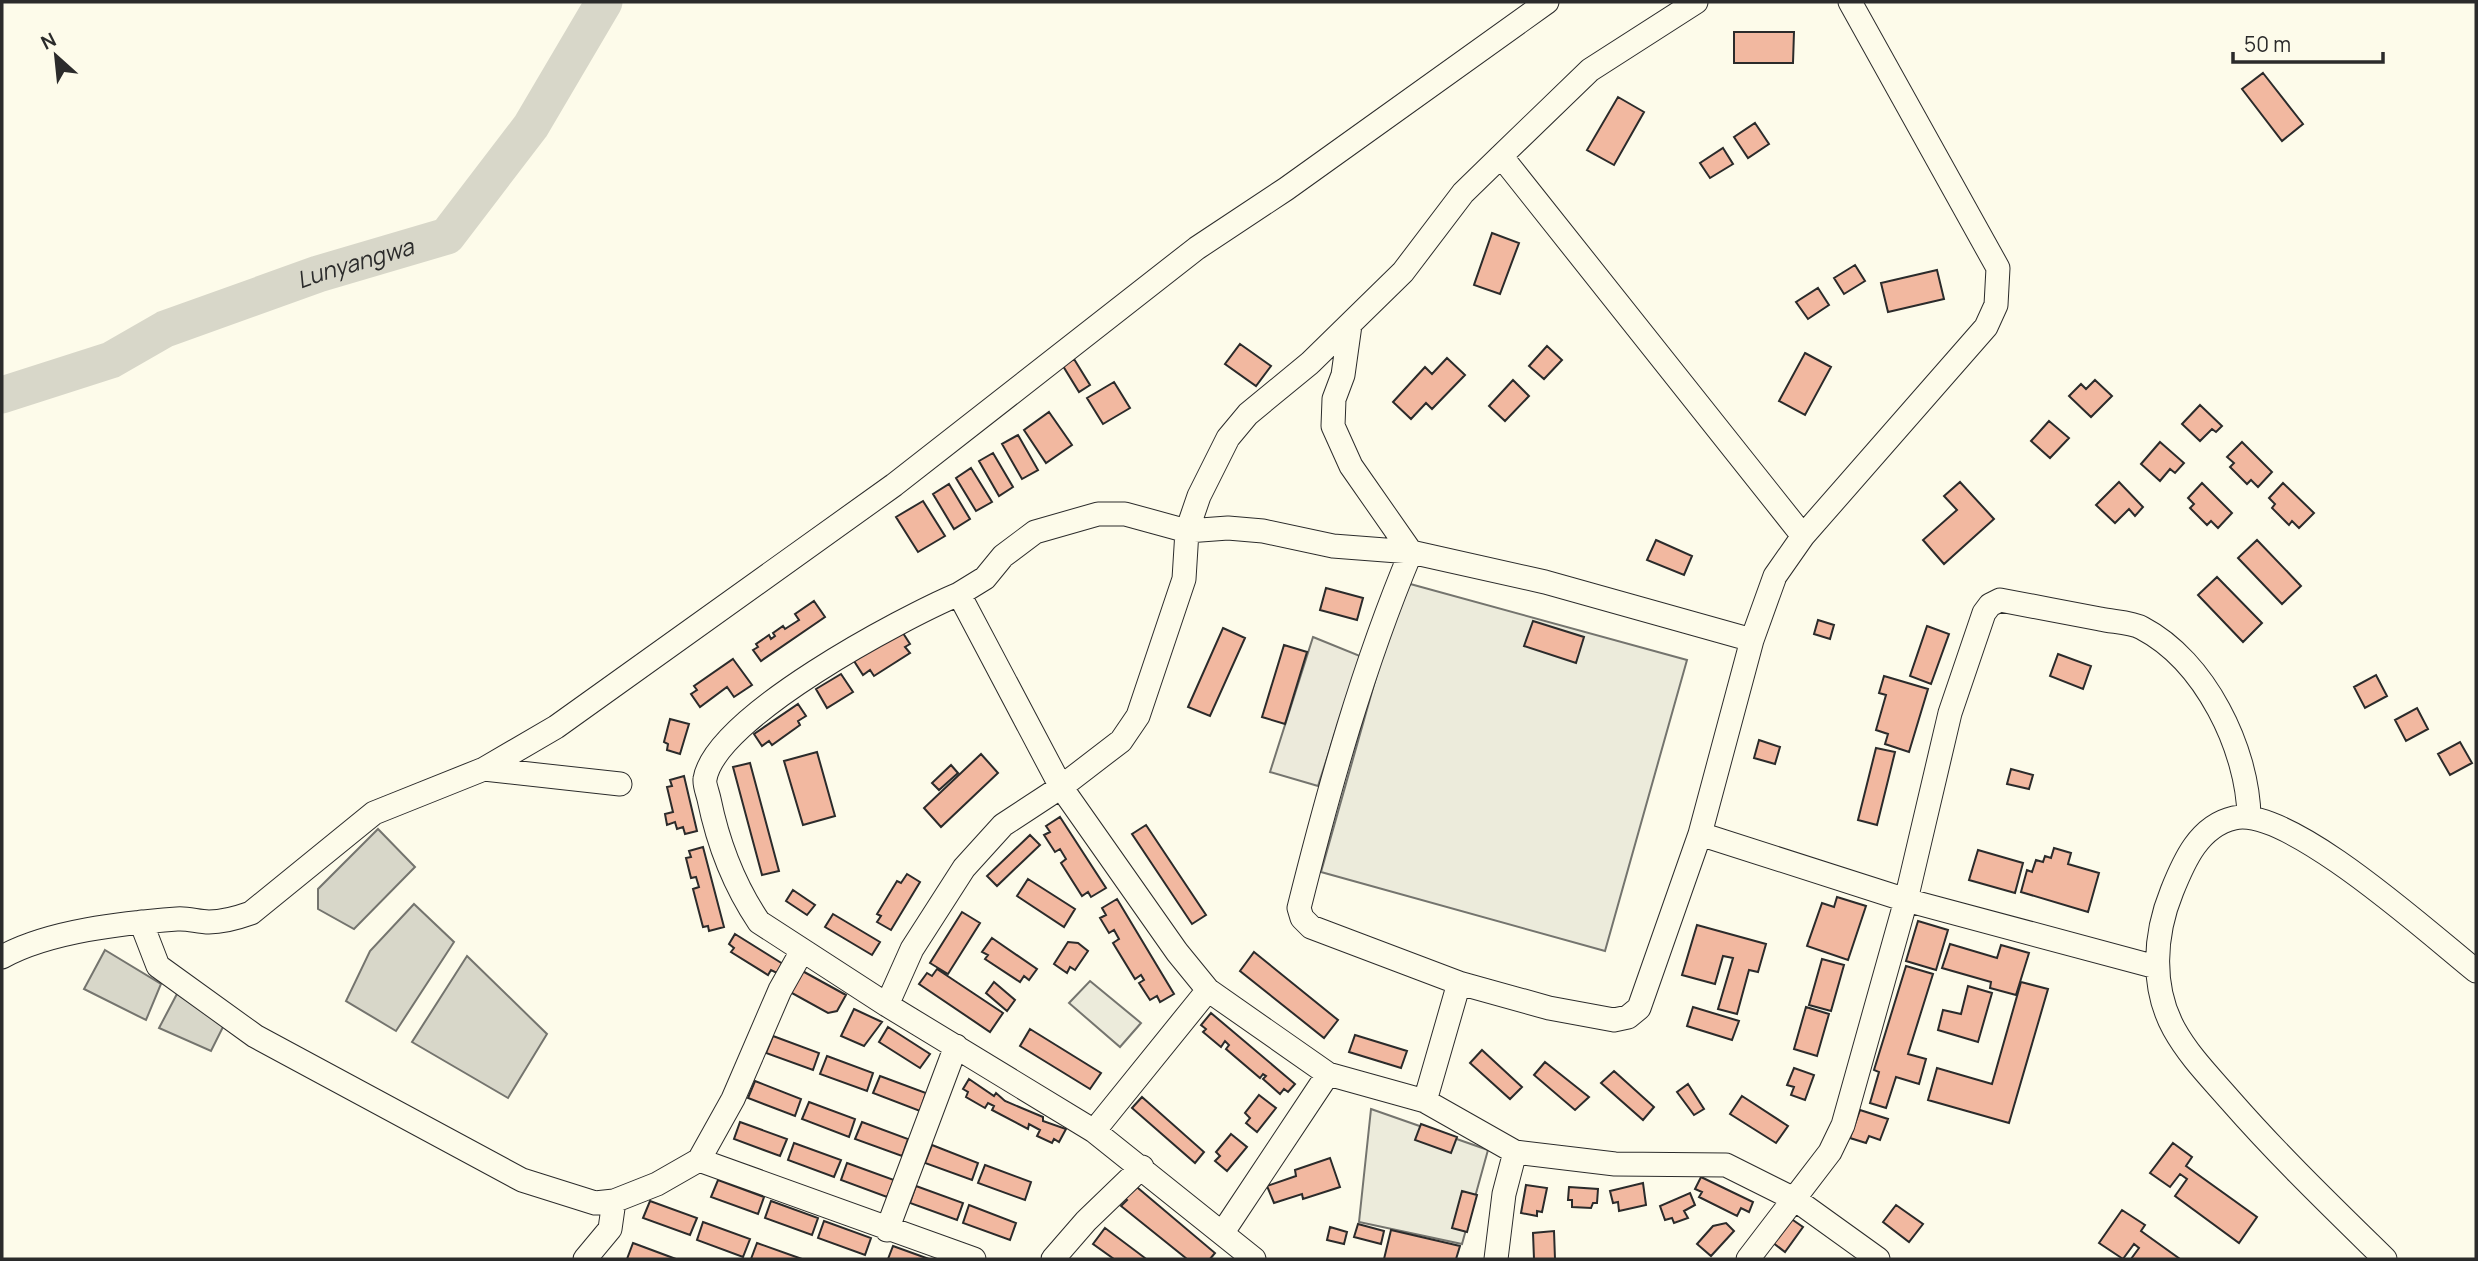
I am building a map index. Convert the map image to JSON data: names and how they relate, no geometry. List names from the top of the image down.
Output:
{
  "water": ["Lunyangwa"],
  "scale_bar": "50 m",
  "north": "top left"
}
